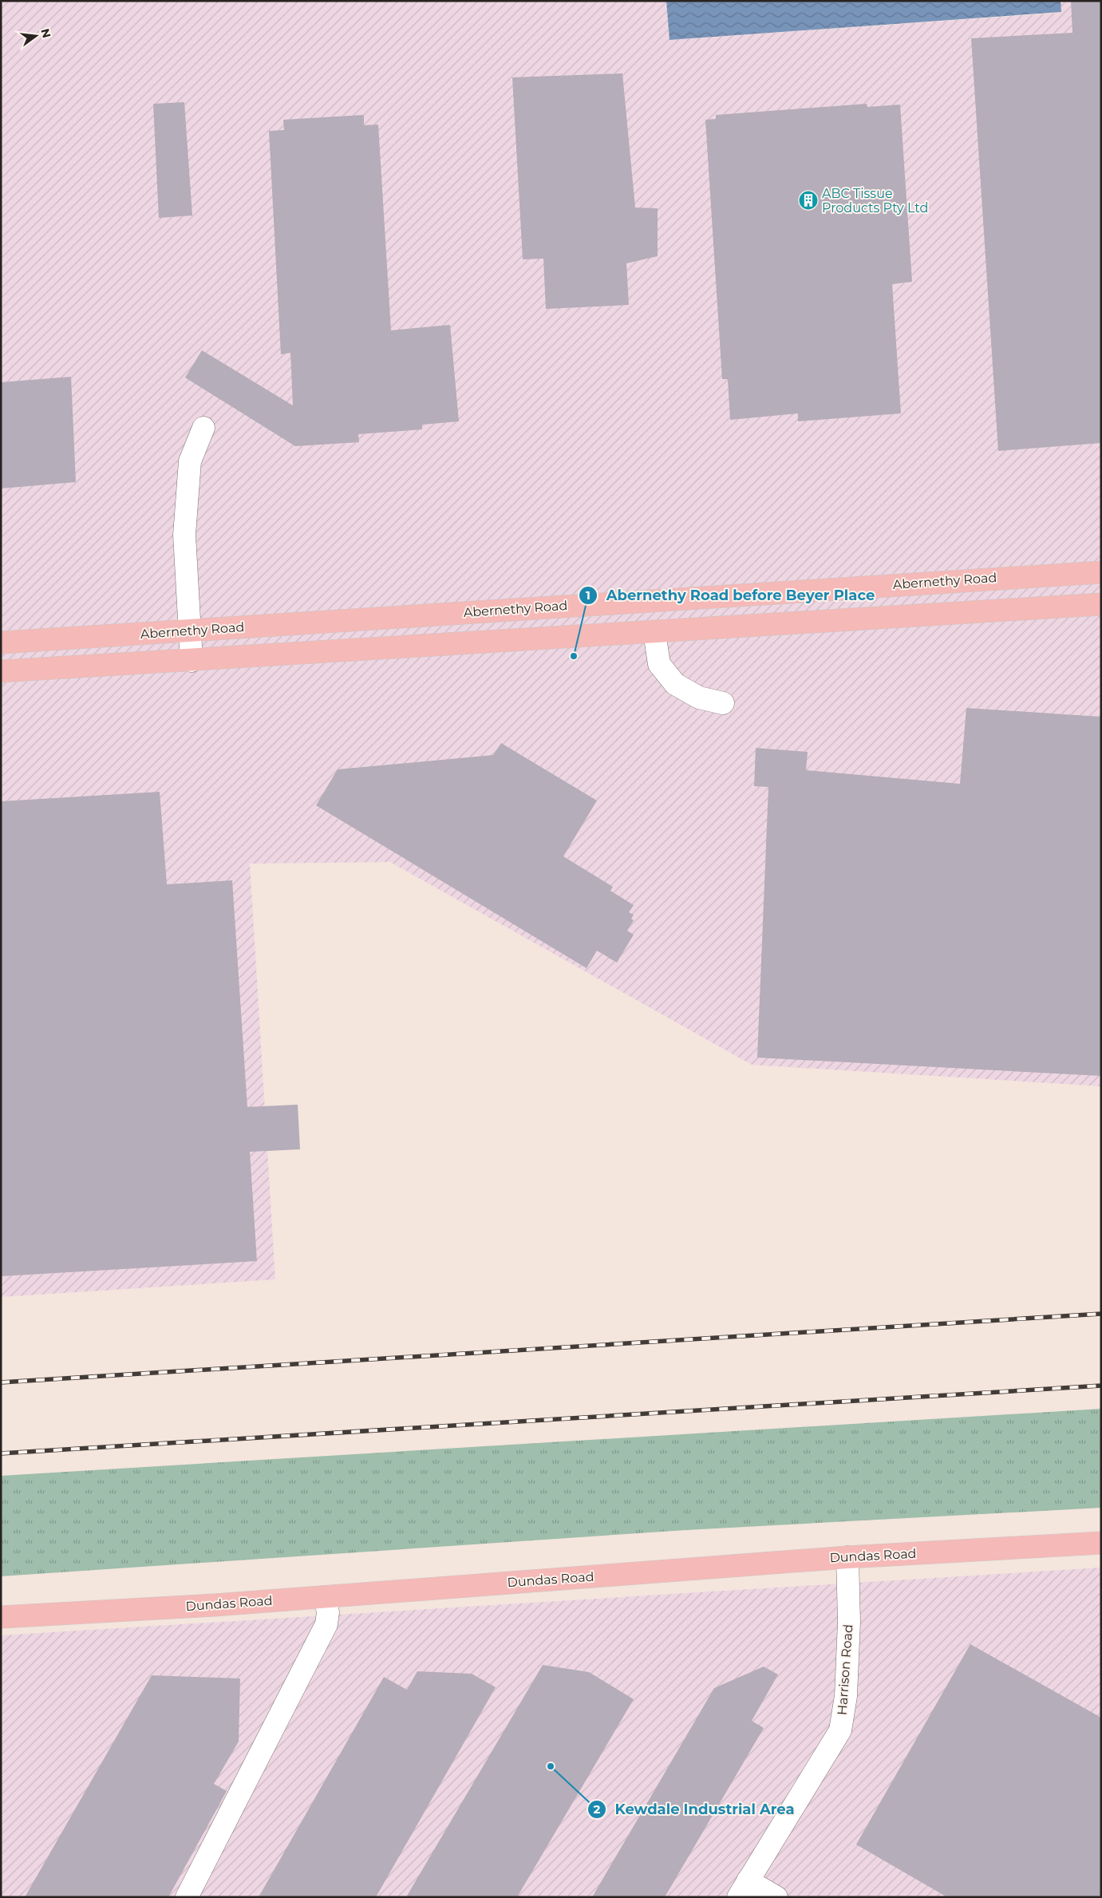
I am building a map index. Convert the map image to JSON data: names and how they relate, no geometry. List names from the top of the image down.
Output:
{
  "streets": {
    "main road": ["Abernethy Road", "Dundas Road"],
    "street": ["Harrison Road"]
  },
  "crossings": [
    ["Dundas Road", "Harrison Road"]
  ],
  "places": {
    "building": ["ABC Tissue Products Pty Ltd"],
    "other": ["Abernethy Road before Beyer Place", "Kewdale Industrial Area"]
  },
  "north": "right"
}
